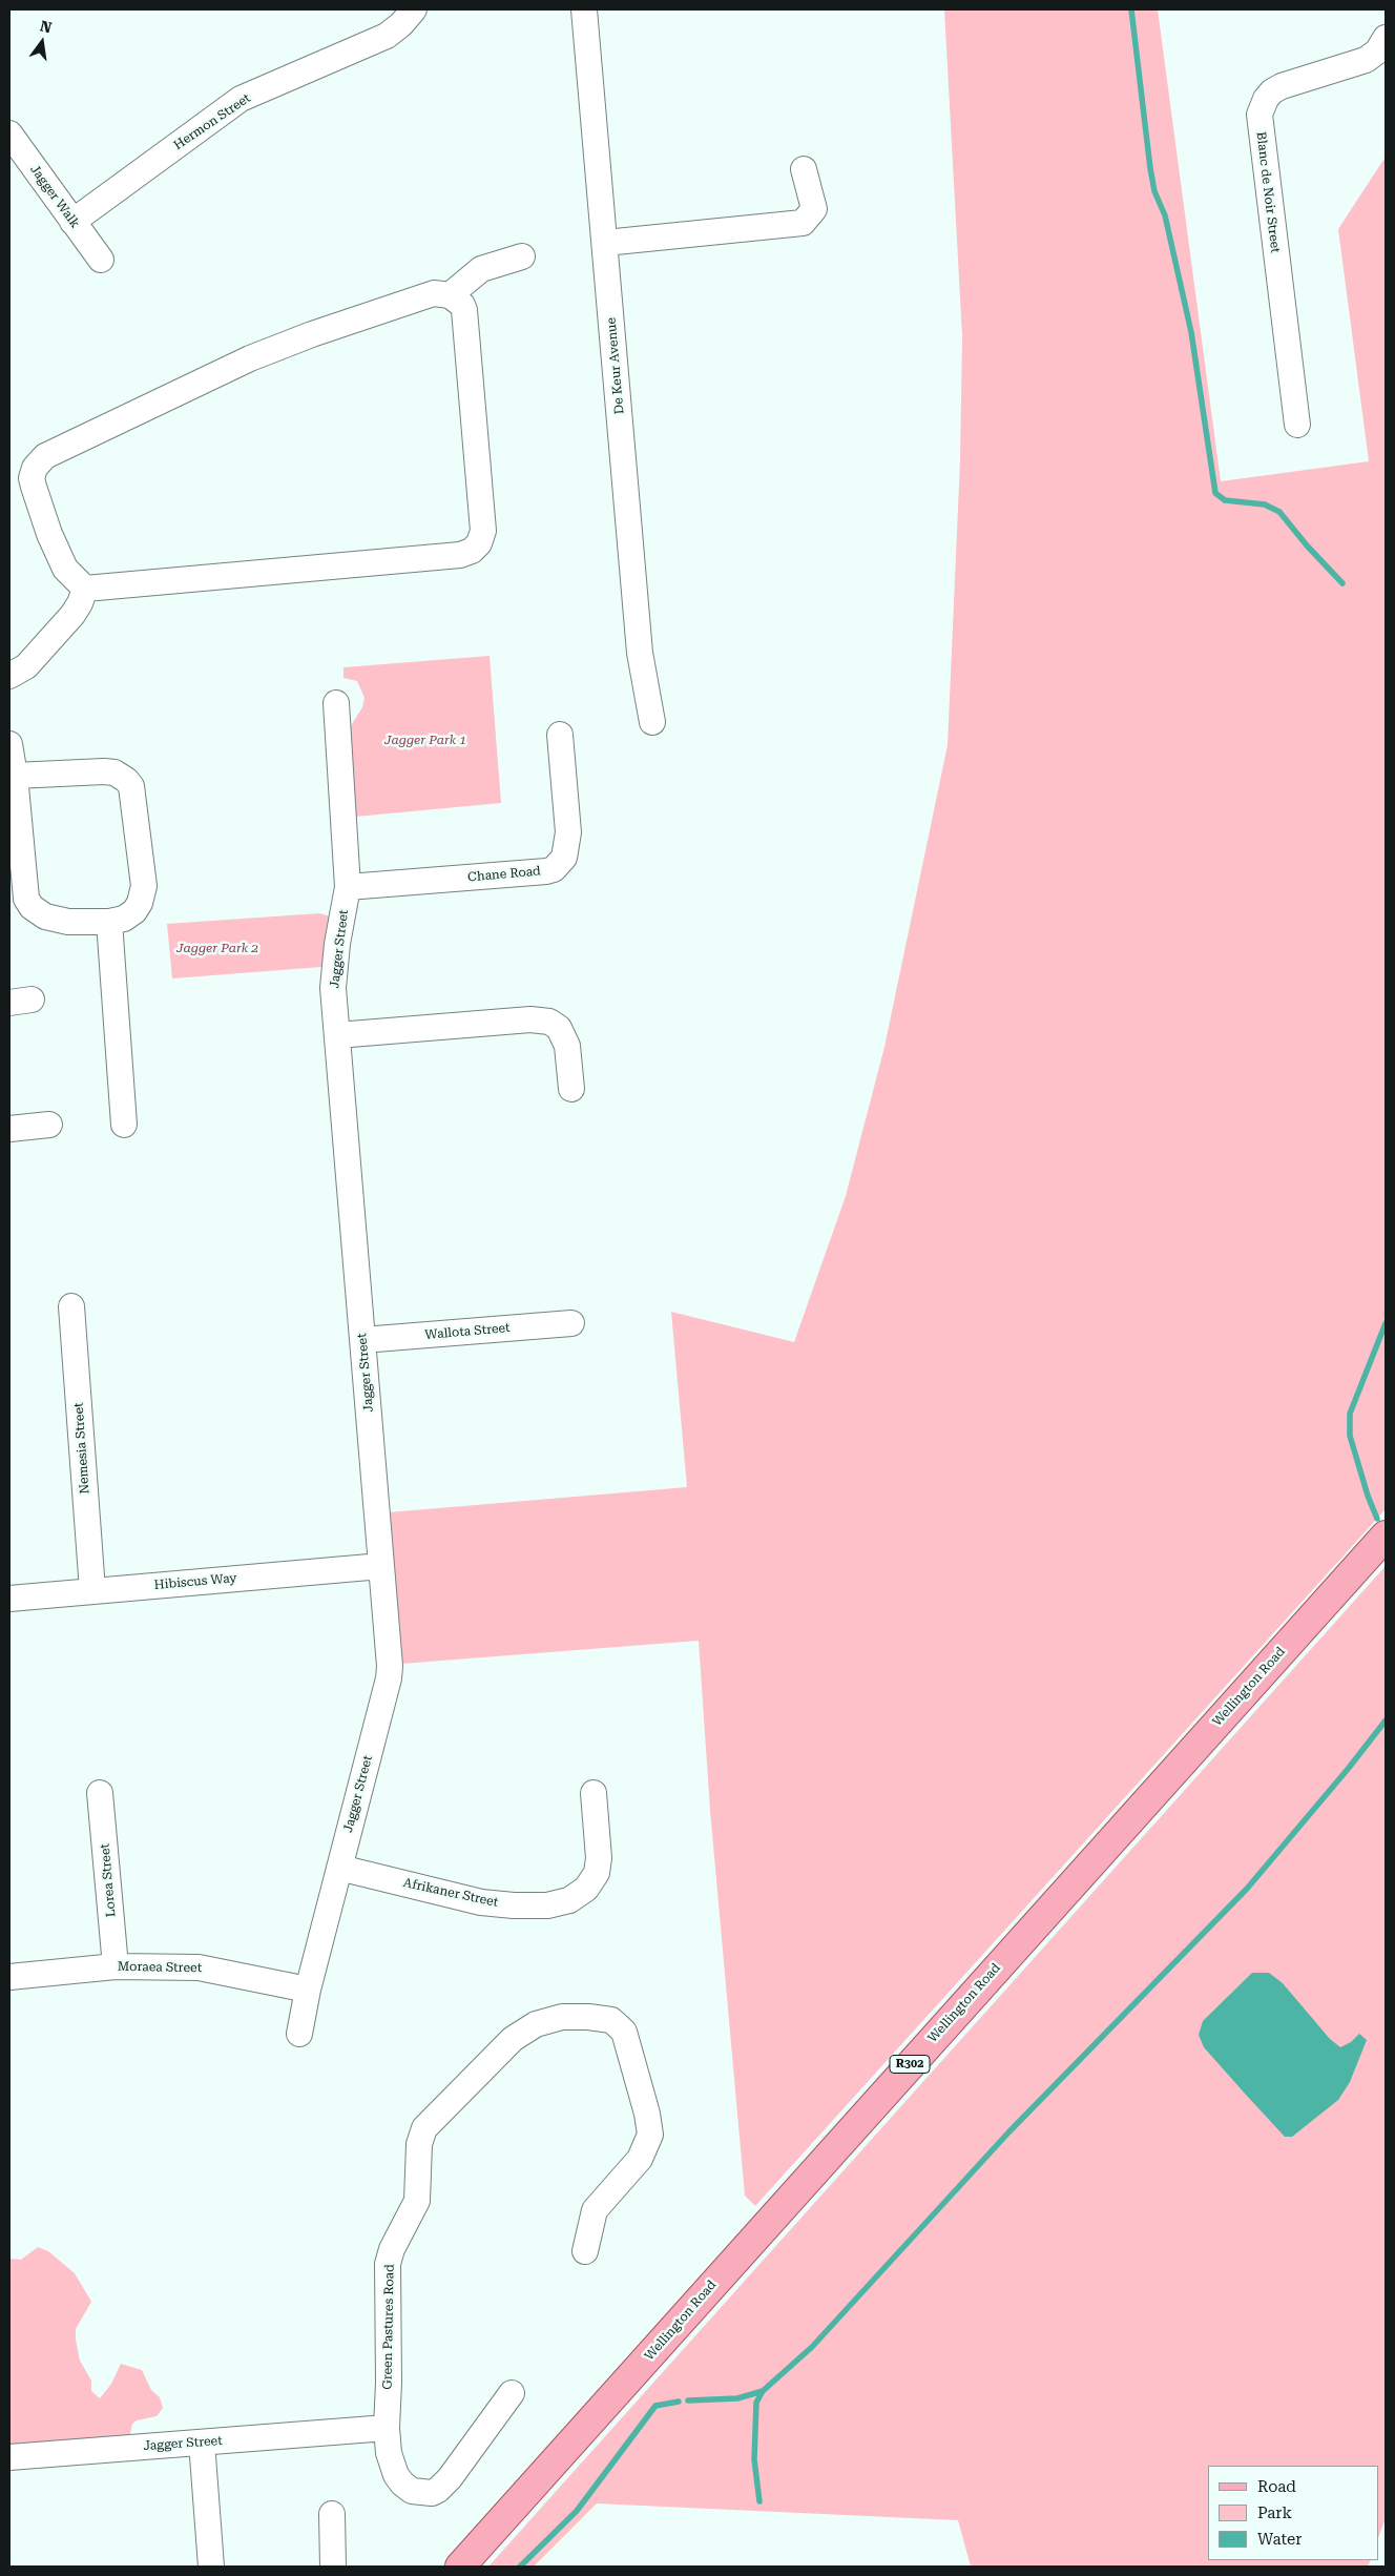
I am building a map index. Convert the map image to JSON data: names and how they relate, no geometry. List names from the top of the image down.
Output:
{
  "streets": {
    "main road": ["Wellington Road", "R302"],
    "street": [
      "Hermon Street",
      "Blanc de Noir Street",
      "Jagger Walk",
      "De Keur Avenue",
      "Chane Road",
      "Jagger Street",
      "Wallota Street",
      "Nemesia Street",
      "Hibiscus Way",
      "Lorea Street",
      "Afrikaner Street",
      "Moraea Street",
      "Green Pastures Road"
    ]
  },
  "crossings": [
    ["Hermon Street", "Jagger Walk"],
    ["Chane Road", "Jagger Street"],
    ["Jagger Street", "Wallota Street"],
    ["Jagger Street", "Hibiscus Way"],
    ["Jagger Street", "Afrikaner Street"],
    ["Jagger Street", "Moraea Street"],
    ["Jagger Street", "Green Pastures Road"],
    ["Nemesia Street", "Hibiscus Way"],
    ["Lorea Street", "Moraea Street"]
  ],
  "parks": ["Jagger Park 1", "Jagger Park 2"],
  "legend": ["Road", "Park", "Water"],
  "north": "top"
}
